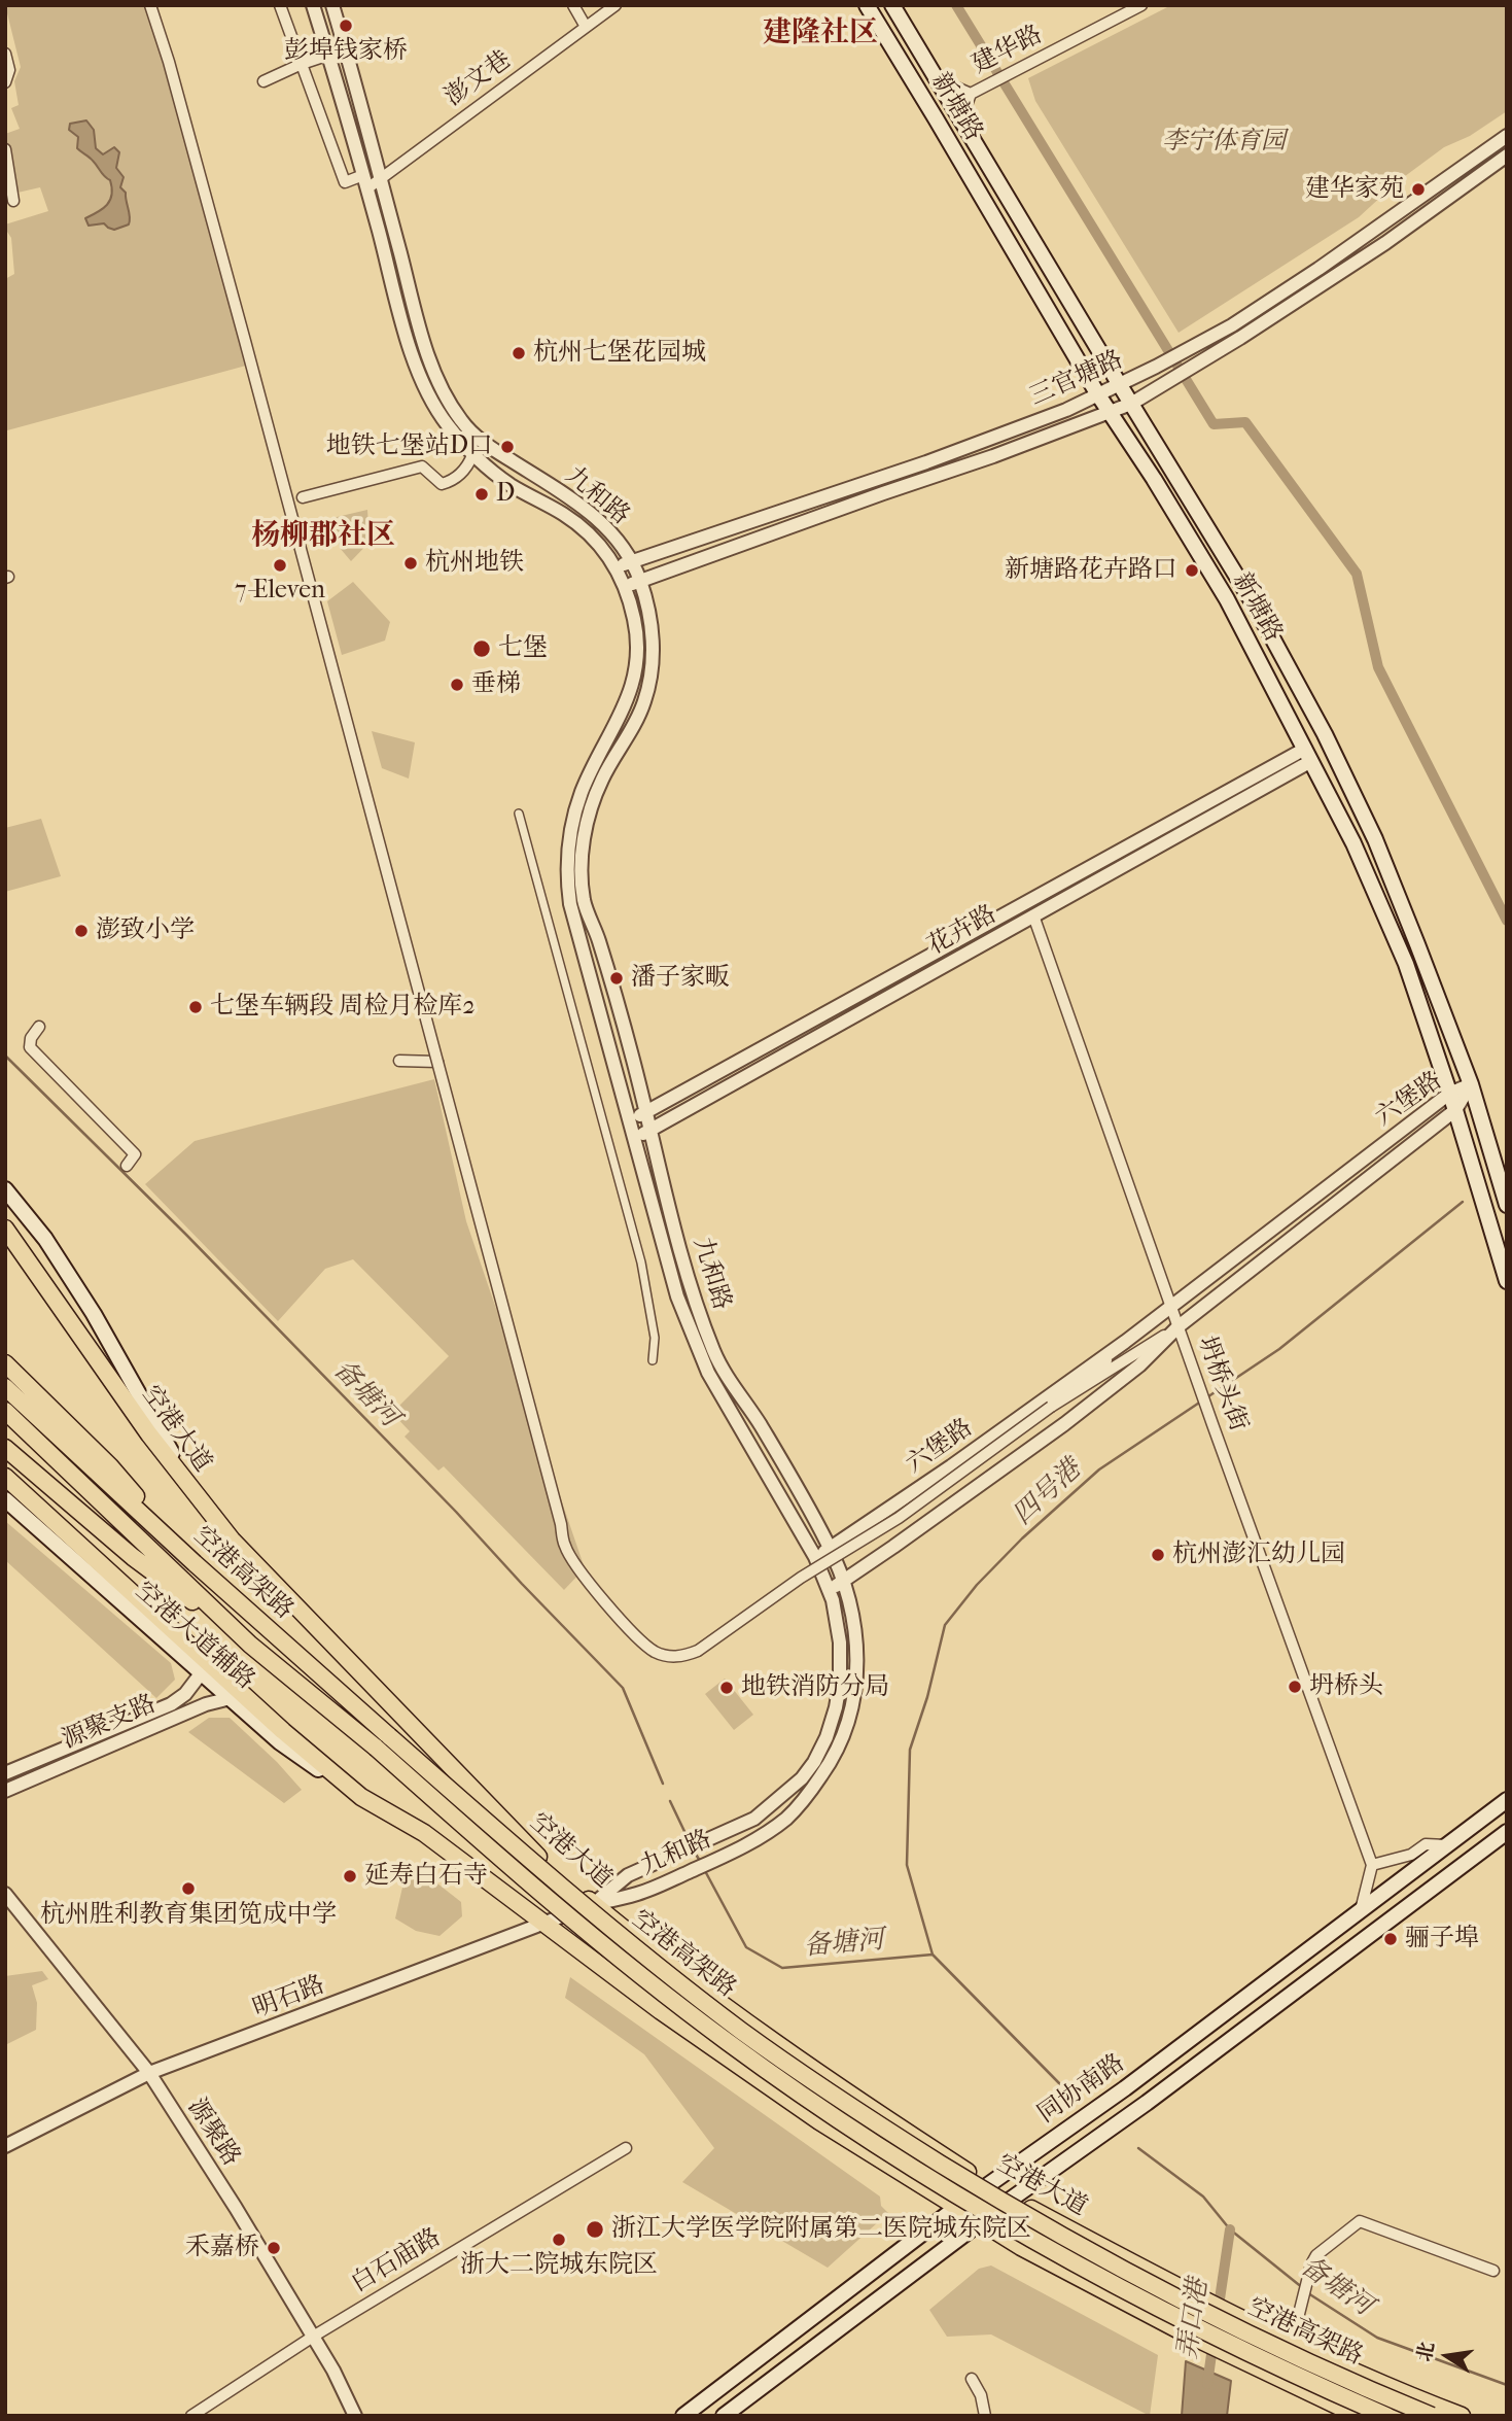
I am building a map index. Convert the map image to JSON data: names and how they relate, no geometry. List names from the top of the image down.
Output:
{
  "streets": {
    "main road": [
      "新塘路",
      "空港大道",
      "空港高架路",
      "空港大道辅路",
      "同协南路"
    ],
    "street": [
      "建华路",
      "澎文巷",
      "三官塘路",
      "九和路",
      "花卉路",
      "六堡路",
      "坍桥头街",
      "源聚支路",
      "明石路",
      "源聚路",
      "白石庙路"
    ]
  },
  "crossings": [
    ["建华路", "新塘路"],
    ["澎文巷", "九和路"],
    ["新塘路", "三官塘路"],
    ["新塘路", "花卉路"],
    ["新塘路", "六堡路"],
    ["三官塘路", "九和路"],
    ["九和路", "花卉路"],
    ["九和路", "六堡路"],
    ["九和路", "空港大道"],
    ["九和路", "明石路"],
    ["花卉路", "坍桥头街"],
    ["六堡路", "坍桥头街"],
    ["空港大道", "明石路"],
    ["空港大道", "同协南路"],
    ["空港大道辅路", "源聚支路"],
    ["明石路", "源聚路"],
    ["源聚路", "白石庙路"]
  ],
  "districts": ["建隆社区", "杨柳郡社区"],
  "water": ["备塘河", "四号港", "弄口港"],
  "parks": ["李宁体育园"],
  "places": [
    "彭埠钱家桥",
    "建华家苑",
    "杭州七堡花园城",
    "地铁七堡站D口",
    "D",
    "杭州地铁",
    "7-Eleven",
    "新塘路花卉路口",
    "七堡",
    "垂梯",
    "澎致小学",
    "潘子家畈",
    "七堡车辆段 周检月检库2",
    "杭州澎汇幼儿园",
    "坍桥头",
    "地铁消防分局",
    "延寿白石寺",
    "杭州胜利教育集团笕成中学",
    "骊子埠",
    "浙江大学医学院附属第二医院城东院区",
    "浙大二院城东院区",
    "禾嘉桥"
  ],
  "north": "left"
}
